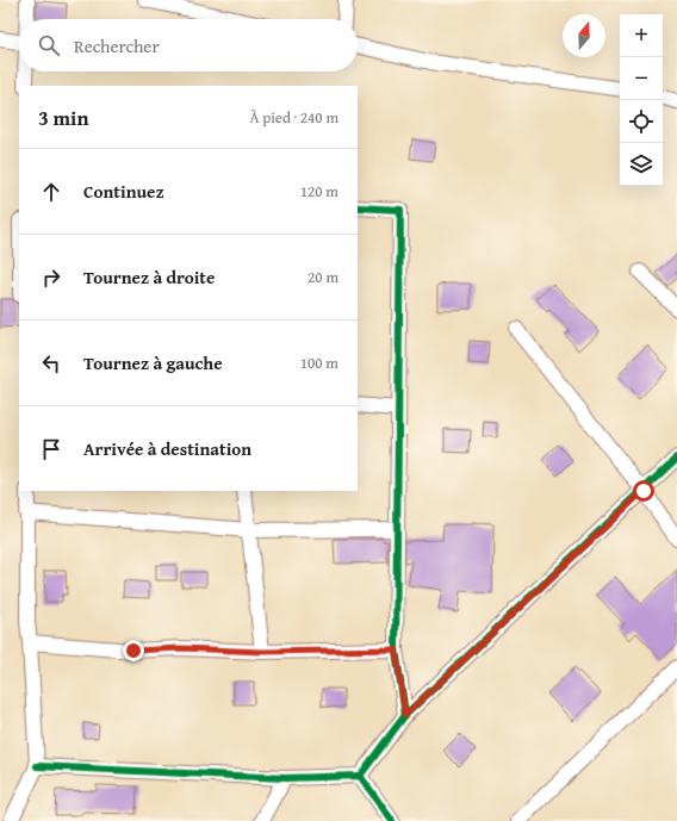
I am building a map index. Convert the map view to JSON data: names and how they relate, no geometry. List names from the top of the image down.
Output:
{
  "north": "top",
  "page": {
    "map_buttons": ["+", "−"],
    "search": "Rechercher",
    "heading": ["3 min", "À pied · 240 m"],
    "list": [
      ["Continuez", "120 m"],
      ["Tournez à droite", "20 m"],
      ["Tournez à gauche", "100 m"],
      "Arrivée à destination"
    ]
  }
}
